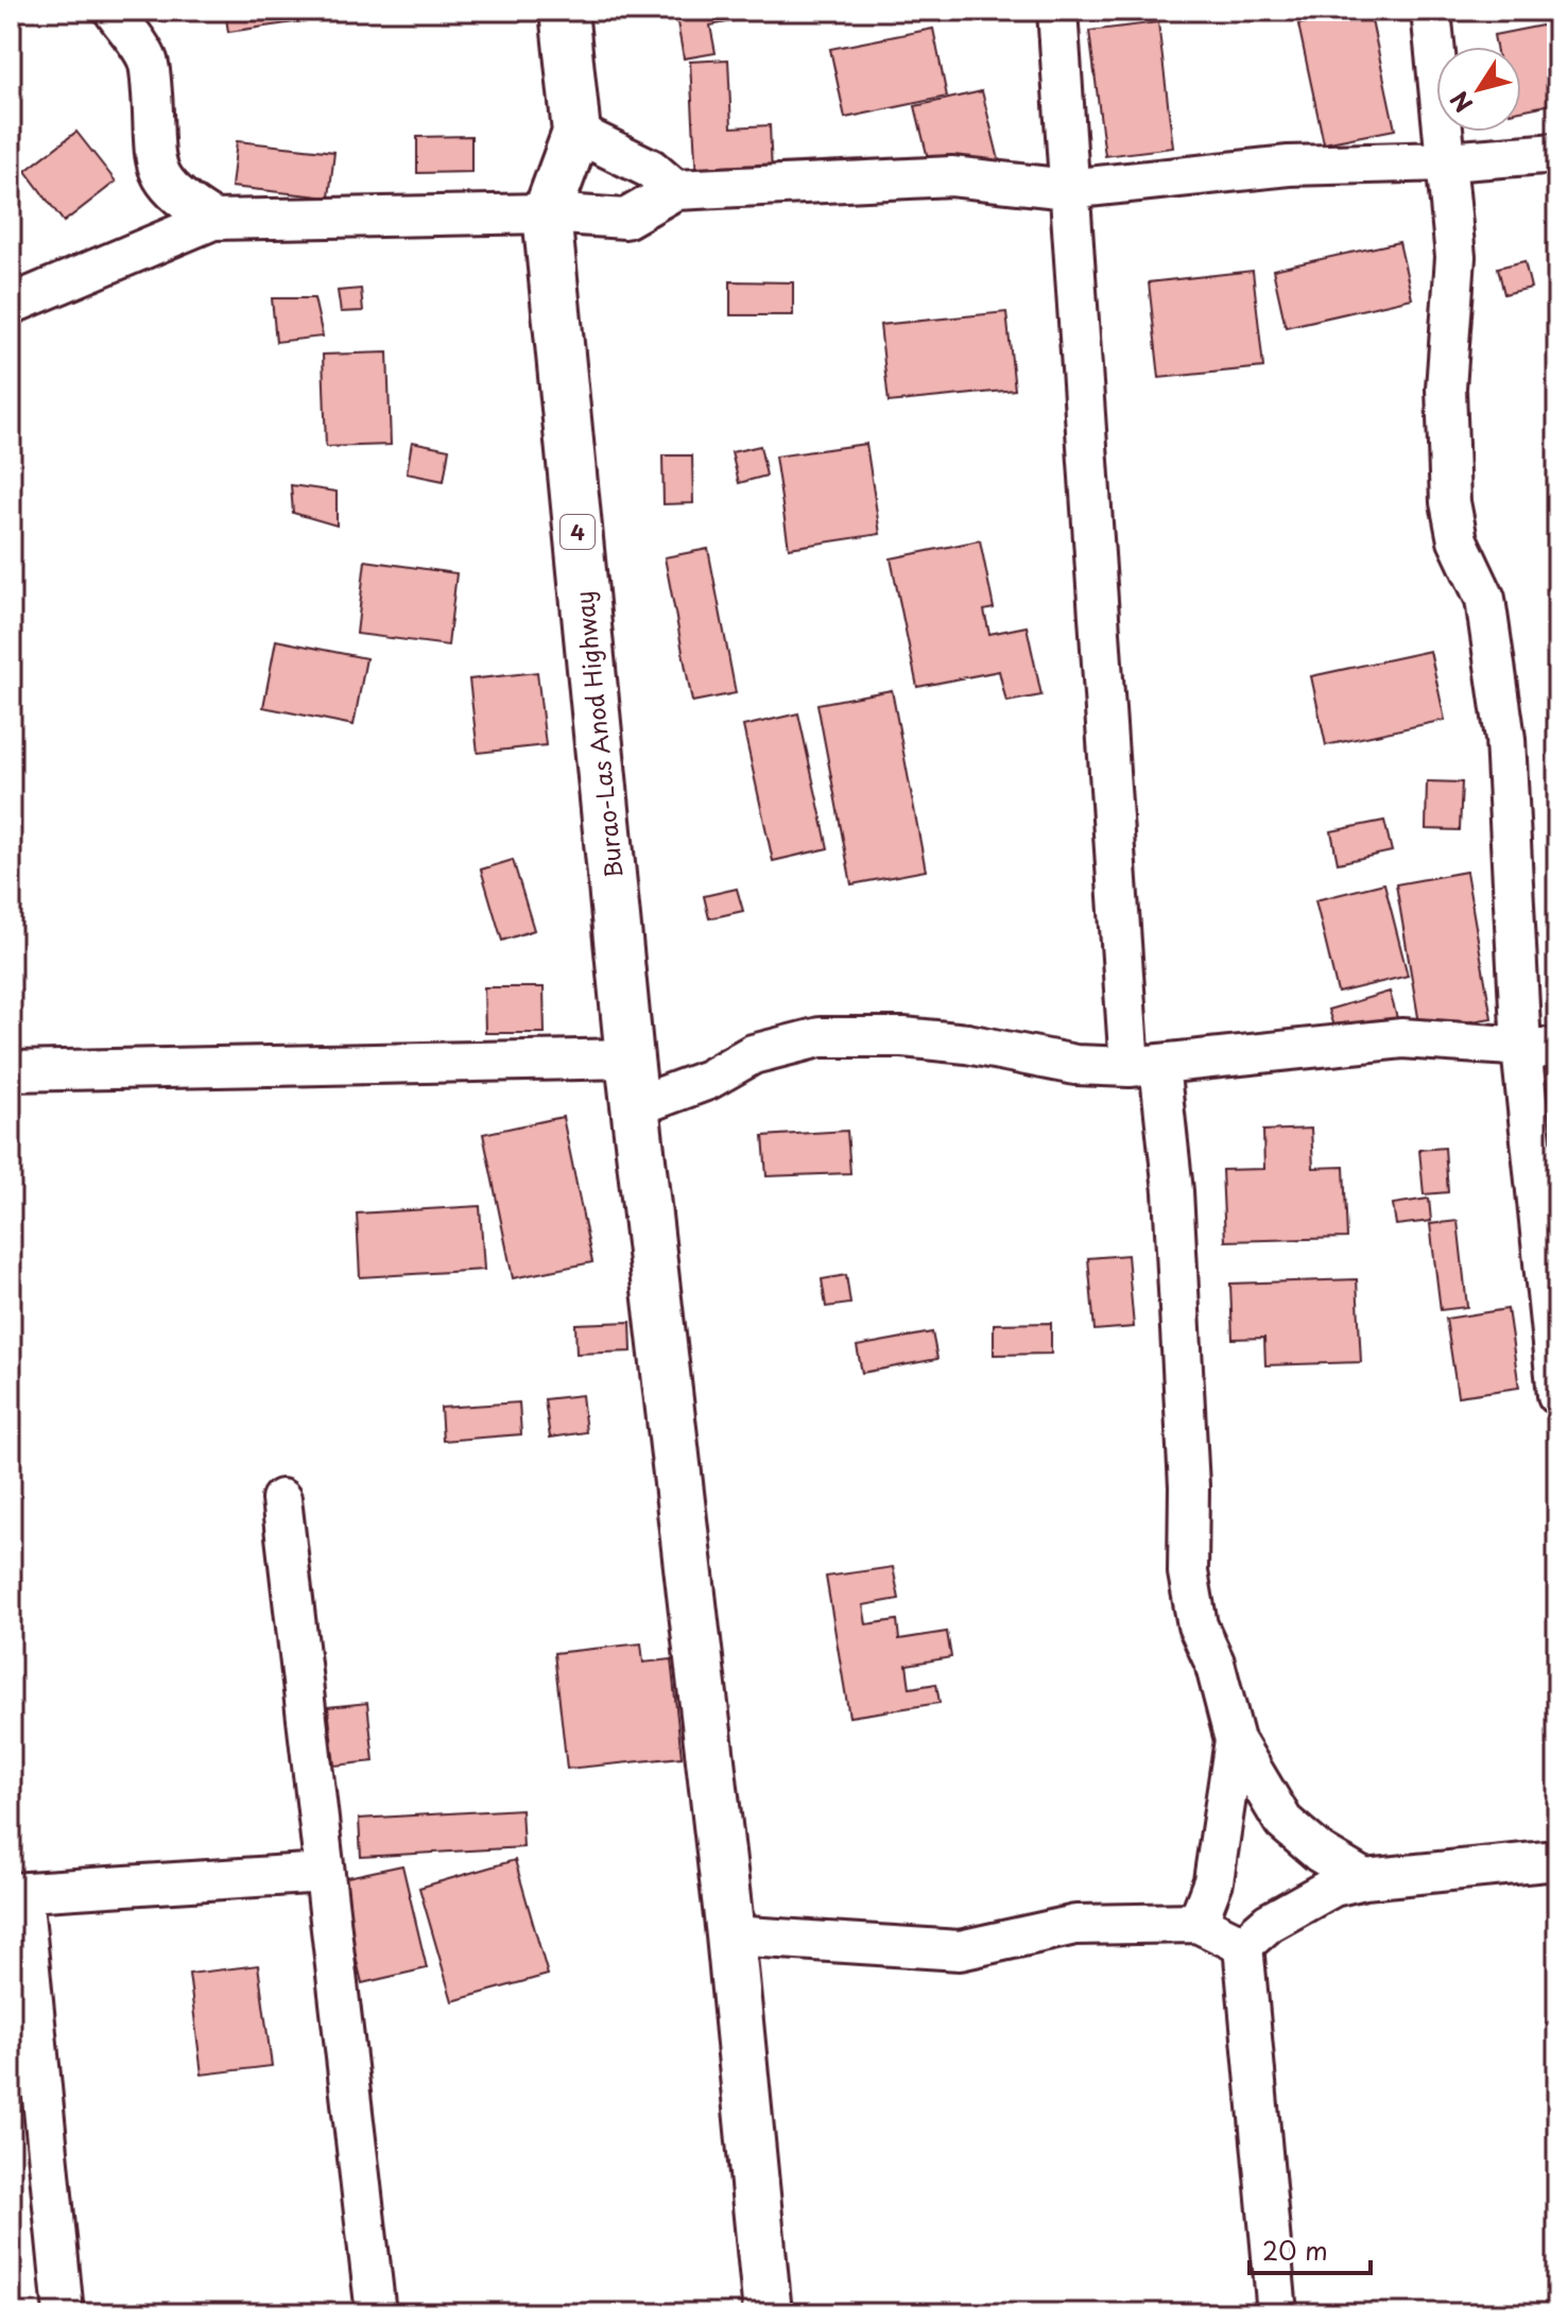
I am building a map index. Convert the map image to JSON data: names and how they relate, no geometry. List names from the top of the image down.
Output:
{
  "streets": {
    "highway": ["4", "Burao-Las Anod Highway"]
  },
  "scale_bar": "20 m",
  "north": "bottom left"
}
